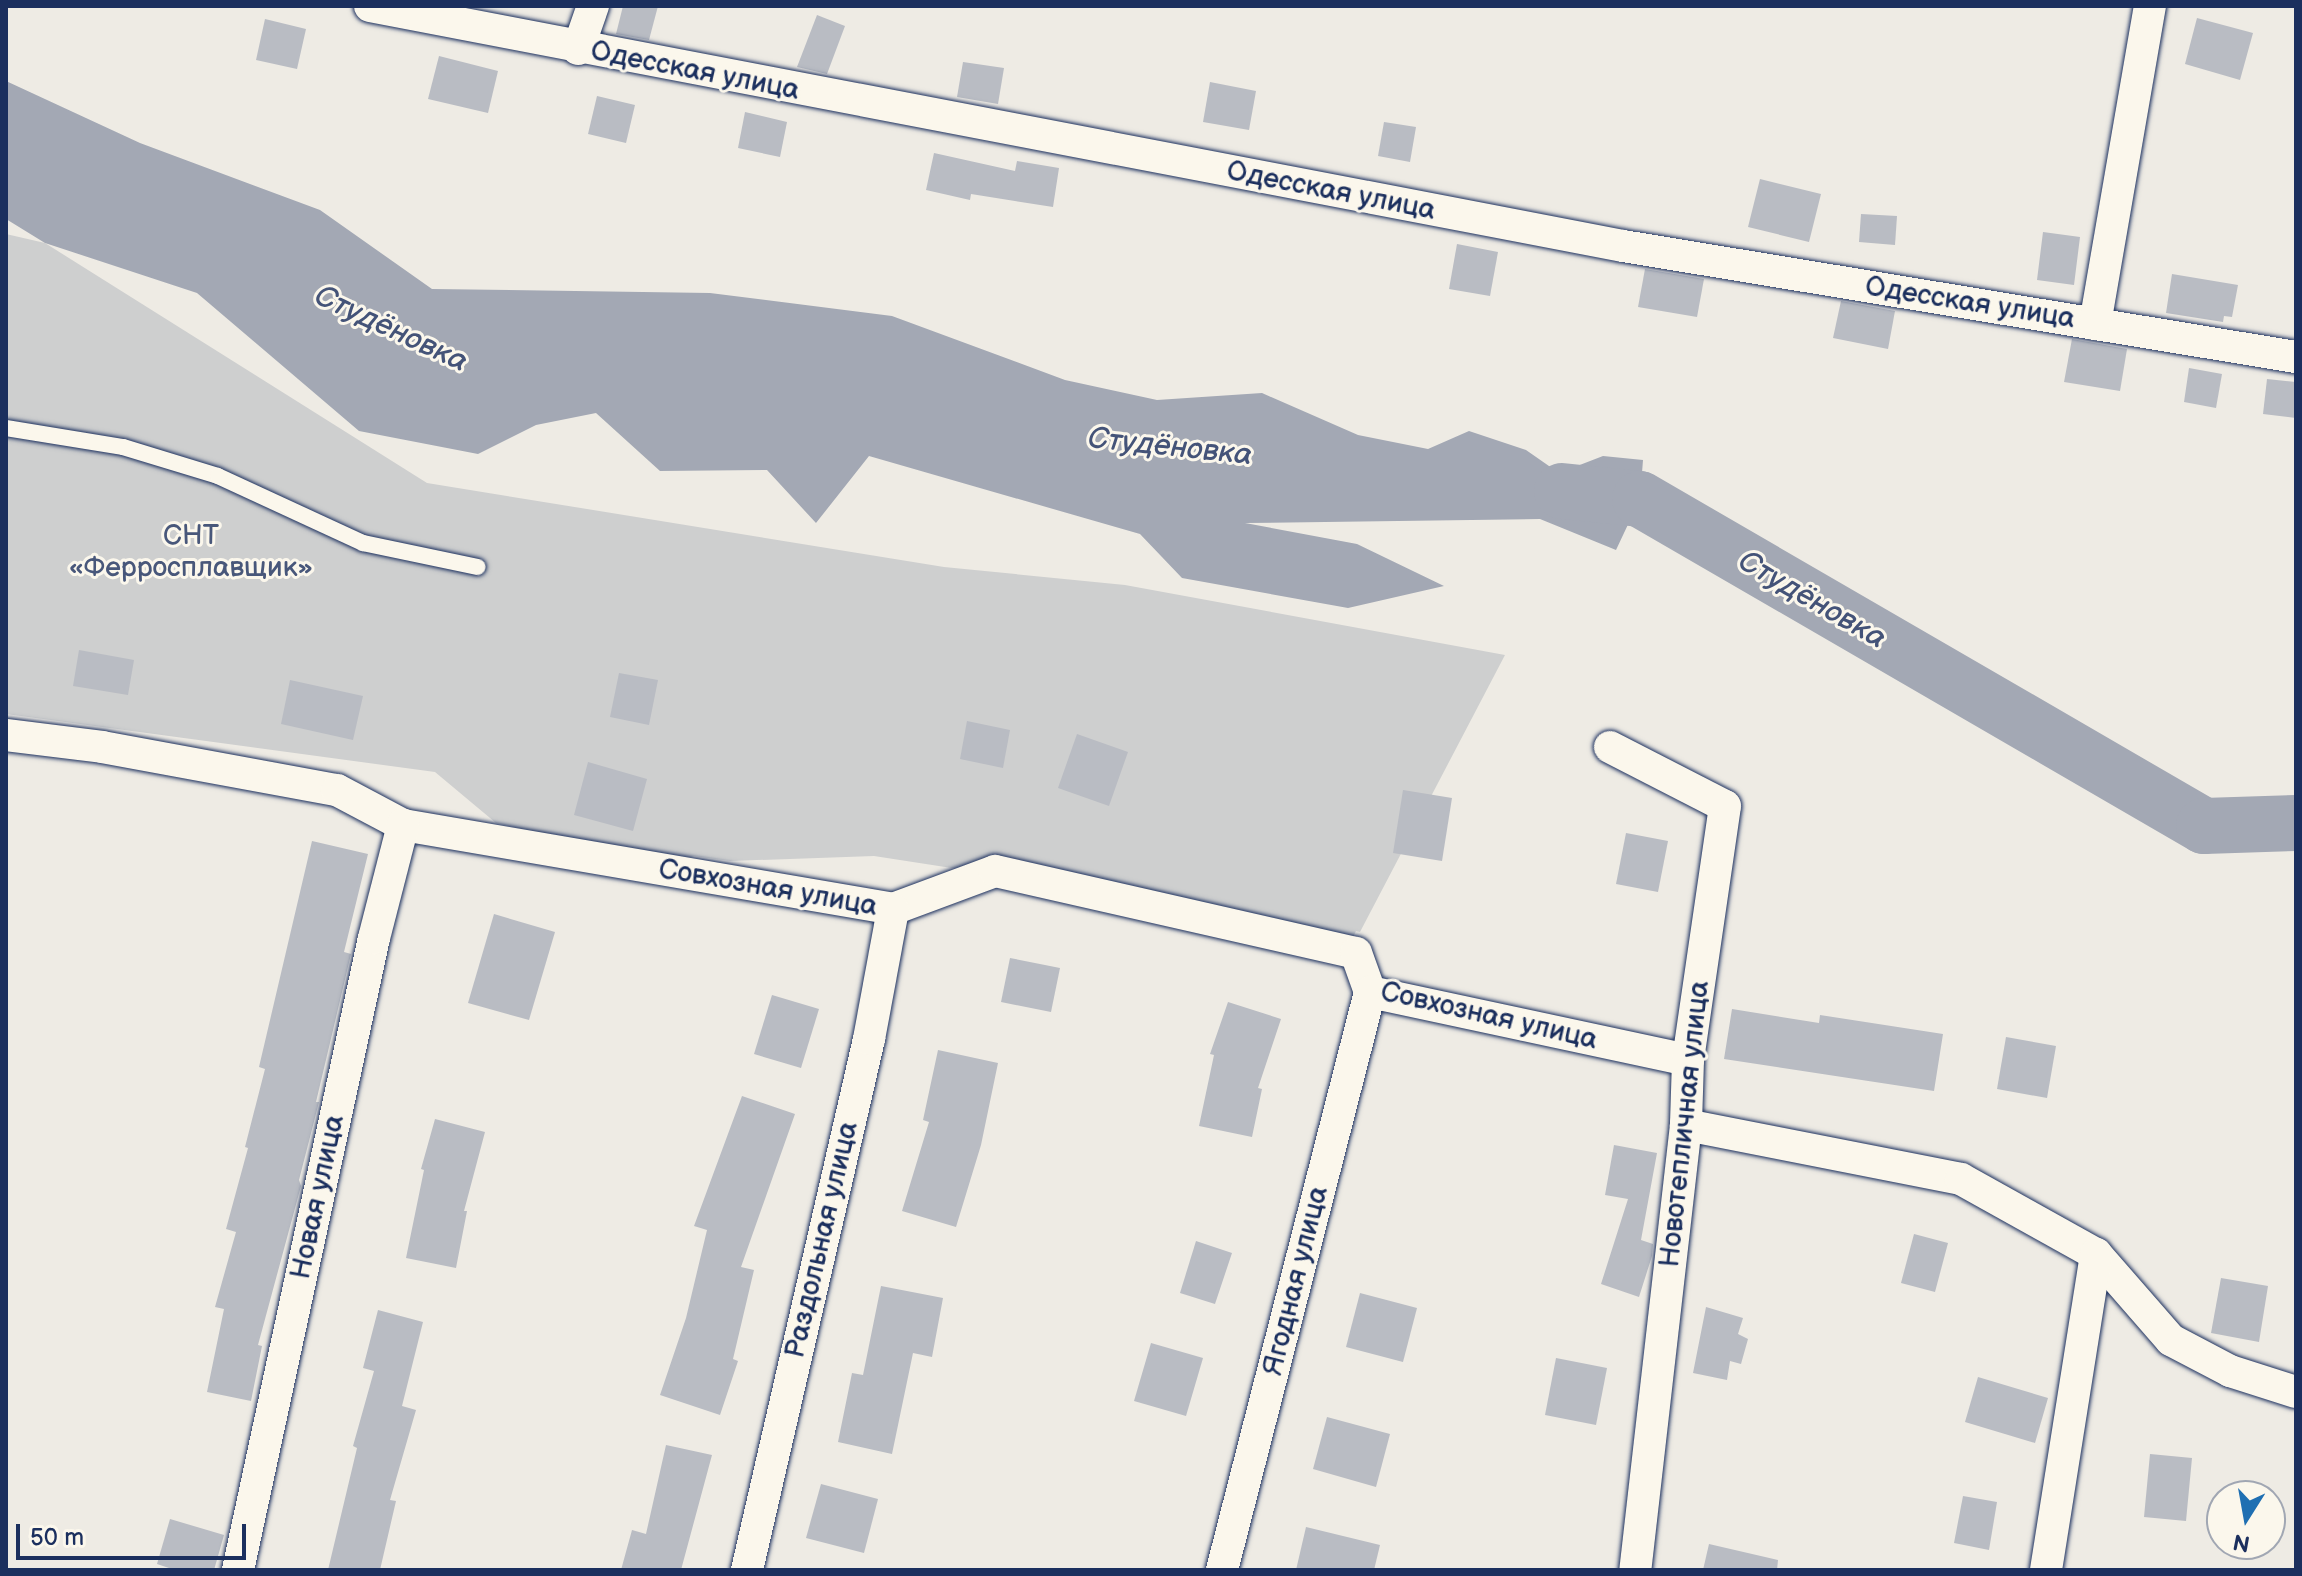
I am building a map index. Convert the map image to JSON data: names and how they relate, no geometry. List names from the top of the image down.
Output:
{
  "streets": {
    "street": [
      "Одесская улица",
      "Совхозная улица",
      "Новотепличная улица",
      "Новая улица",
      "Раздольная улица",
      "Ягодная улица"
    ]
  },
  "crossings": [
    ["Совхозная улица", "Новотепличная улица"],
    ["Совхозная улица", "Новая улица"],
    ["Совхозная улица", "Раздольная улица"],
    ["Совхозная улица", "Ягодная улица"]
  ],
  "water": ["Студёновка"],
  "parks": ["СНТ «Ферросплавщик»"],
  "scale_bar": "50 m",
  "north": "bottom"
}
